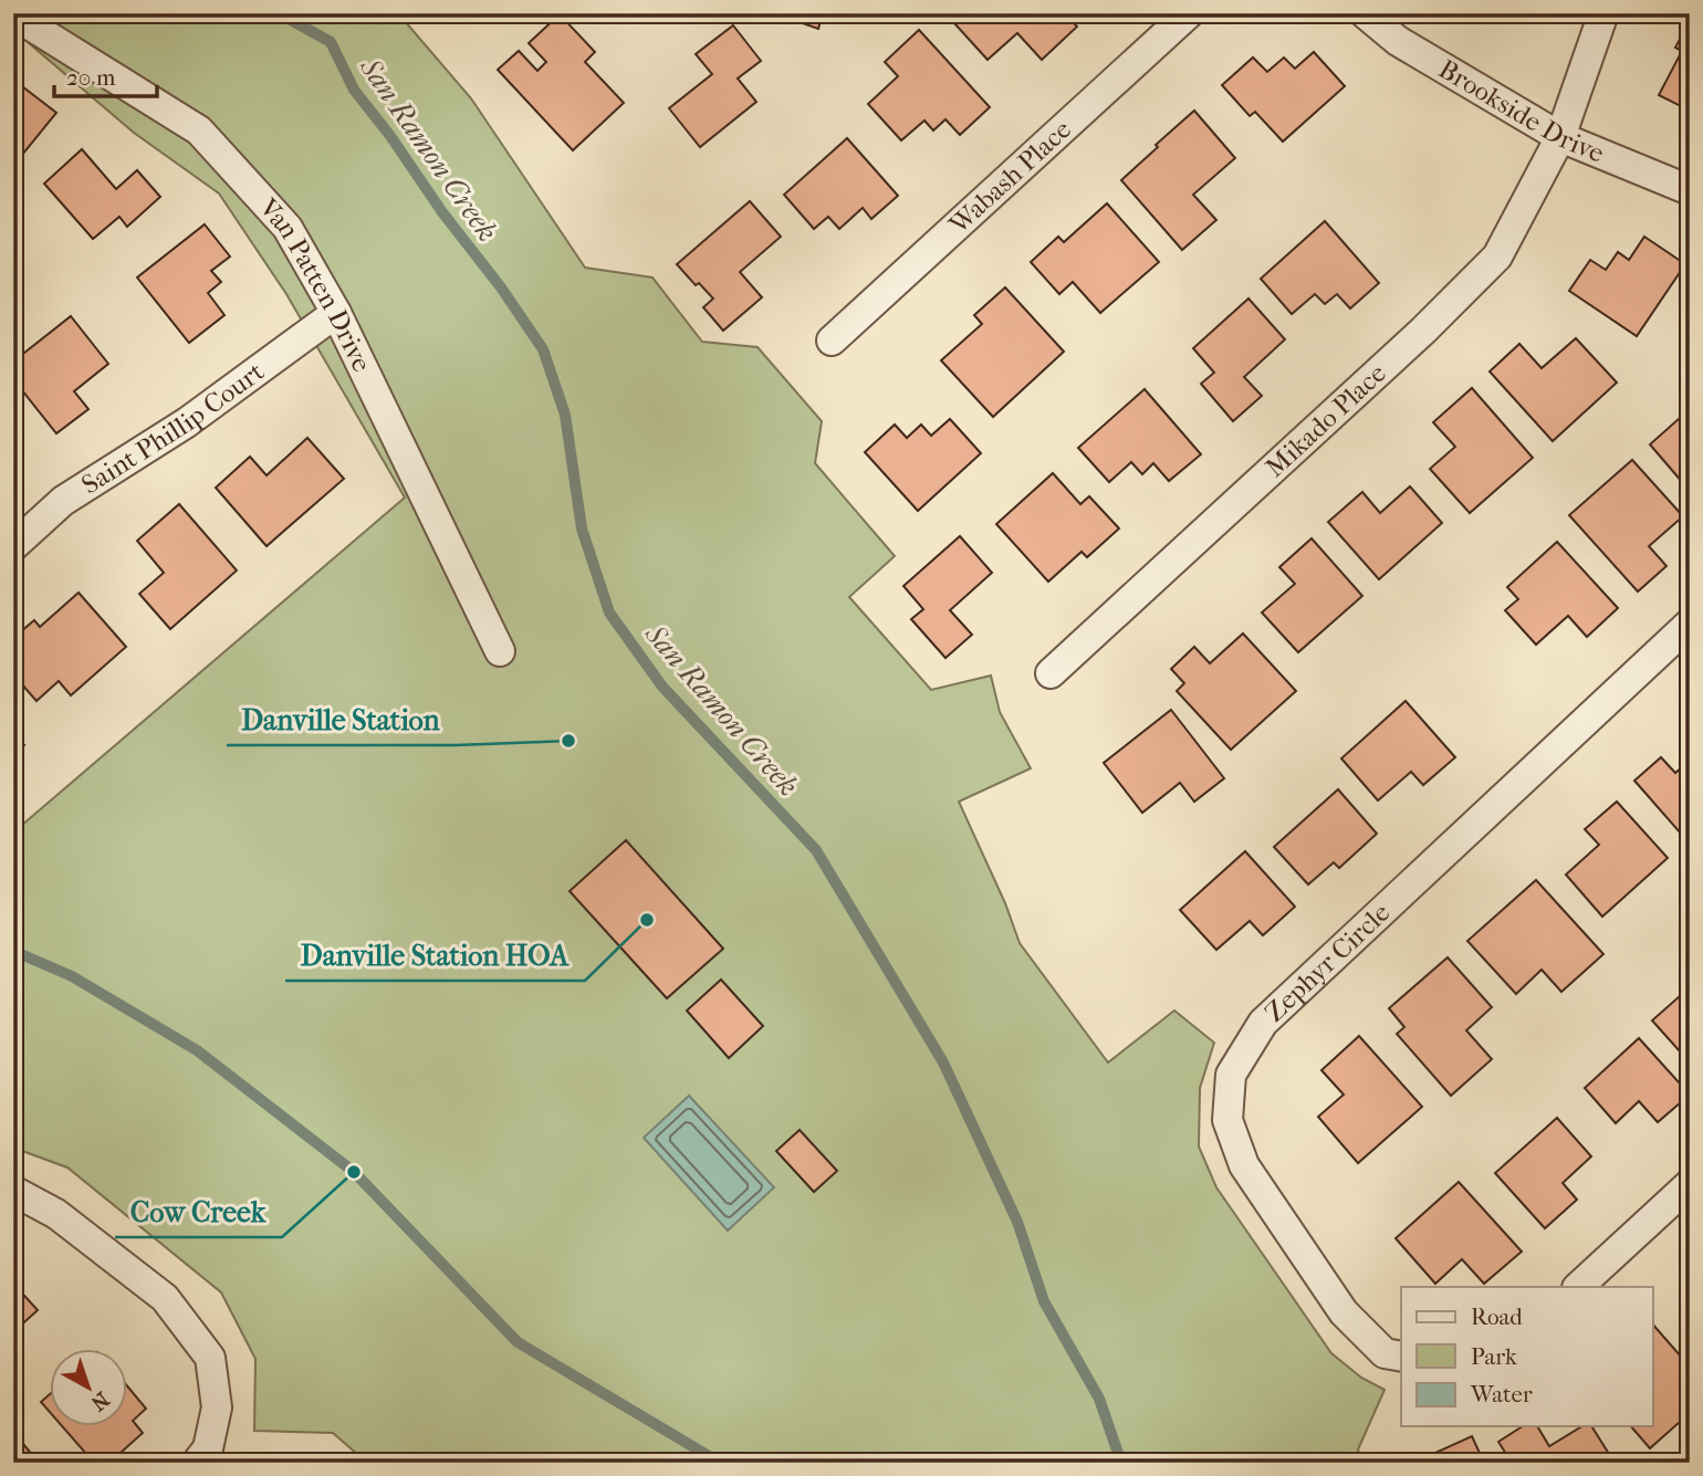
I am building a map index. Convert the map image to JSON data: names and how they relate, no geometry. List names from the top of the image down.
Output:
{
  "streets": {
    "street": [
      "Brookside Drive",
      "Wabash Place",
      "Van Patten Drive",
      "Mikado Place",
      "Saint Phillip Court",
      "Zephyr Circle"
    ]
  },
  "crossings": [
    ["Brookside Drive", "Mikado Place"],
    ["Van Patten Drive", "Saint Phillip Court"]
  ],
  "water": ["San Ramon Creek"],
  "places": ["Danville Station", "Danville Station HOA", "Cow Creek"],
  "legend": ["Road", "Park", "Water"],
  "scale_bar": "20 m",
  "north": "bottom right"
}
